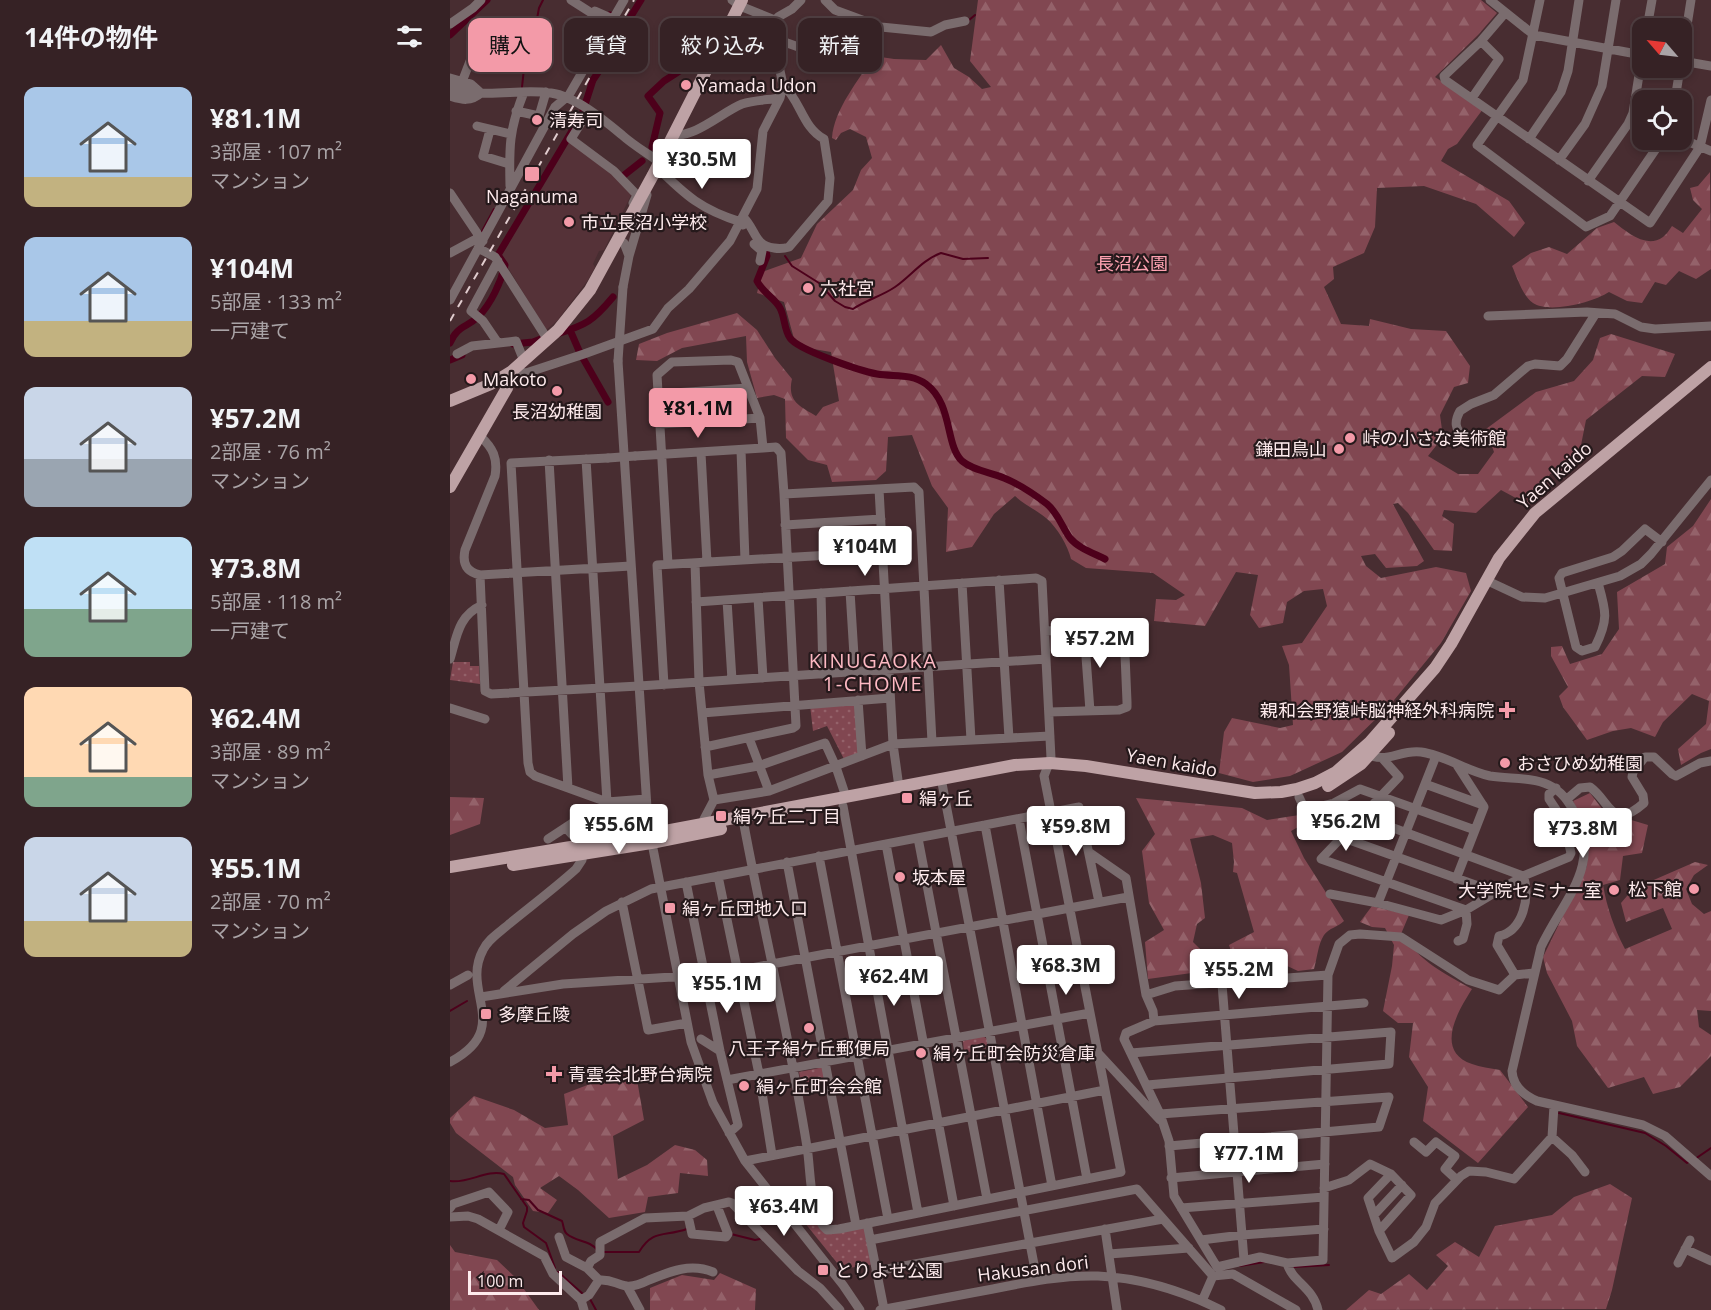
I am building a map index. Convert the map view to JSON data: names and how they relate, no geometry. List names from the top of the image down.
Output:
{
  "streets": {
    "main road": ["Yaen kaido"],
    "street": ["Hakusan dori"]
  },
  "districts": ["KINUGAOKA 1-CHOME"],
  "parks": ["長沼公園"],
  "places": {
    "other": [
      "Yamada Udon",
      "清寿司",
      "市立長沼小学校",
      "六社宮",
      "Makoto",
      "長沼幼稚園",
      "峠の小さな美術館",
      "鎌田鳥山",
      "おさひめ幼稚園",
      "坂本屋",
      "松下館",
      "大学院セミナー室",
      "八王子絹ケ丘郵便局",
      "絹ヶ丘町会防災倉庫",
      "絹ヶ丘町会会館"
    ],
    "transit": [
      "Naganuma",
      "絹ヶ丘",
      "絹ヶ丘二丁目",
      "絹ヶ丘団地入口",
      "多摩丘陵",
      "とりよせ公園"
    ],
    "health": ["親和会野猿峠脳神経外科病院", "青雲会北野台病院"]
  },
  "scale_bar": "100 m",
  "north": "top left",
  "page": {
    "heading": "14件の物件",
    "chip": [
      "購入",
      "賃貸",
      "絞り込み",
      "新着"
    ],
    "list": [
      {
        "name": "¥81.1M",
        "note": "3部屋 · 107 m² · マンション"
      },
      {
        "name": "¥104M",
        "note": "5部屋 · 133 m² · 一戸建て"
      },
      {
        "name": "¥57.2M",
        "note": "2部屋 · 76 m² · マンション"
      },
      {
        "name": "¥73.8M",
        "note": "5部屋 · 118 m² · 一戸建て"
      },
      {
        "name": "¥62.4M",
        "note": "3部屋 · 89 m² · マンション"
      },
      {
        "name": "¥55.1M",
        "note": "2部屋 · 70 m² · マンション"
      }
    ],
    "price": [
      "¥30.5M",
      "¥81.1M",
      "¥104M",
      "¥57.2M",
      "¥56.2M",
      "¥55.6M",
      "¥59.8M",
      "¥73.8M",
      "¥68.3M",
      "¥55.2M",
      "¥62.4M",
      "¥55.1M",
      "¥77.1M",
      "¥63.4M"
    ],
    "scale": "100 m"
  }
}
